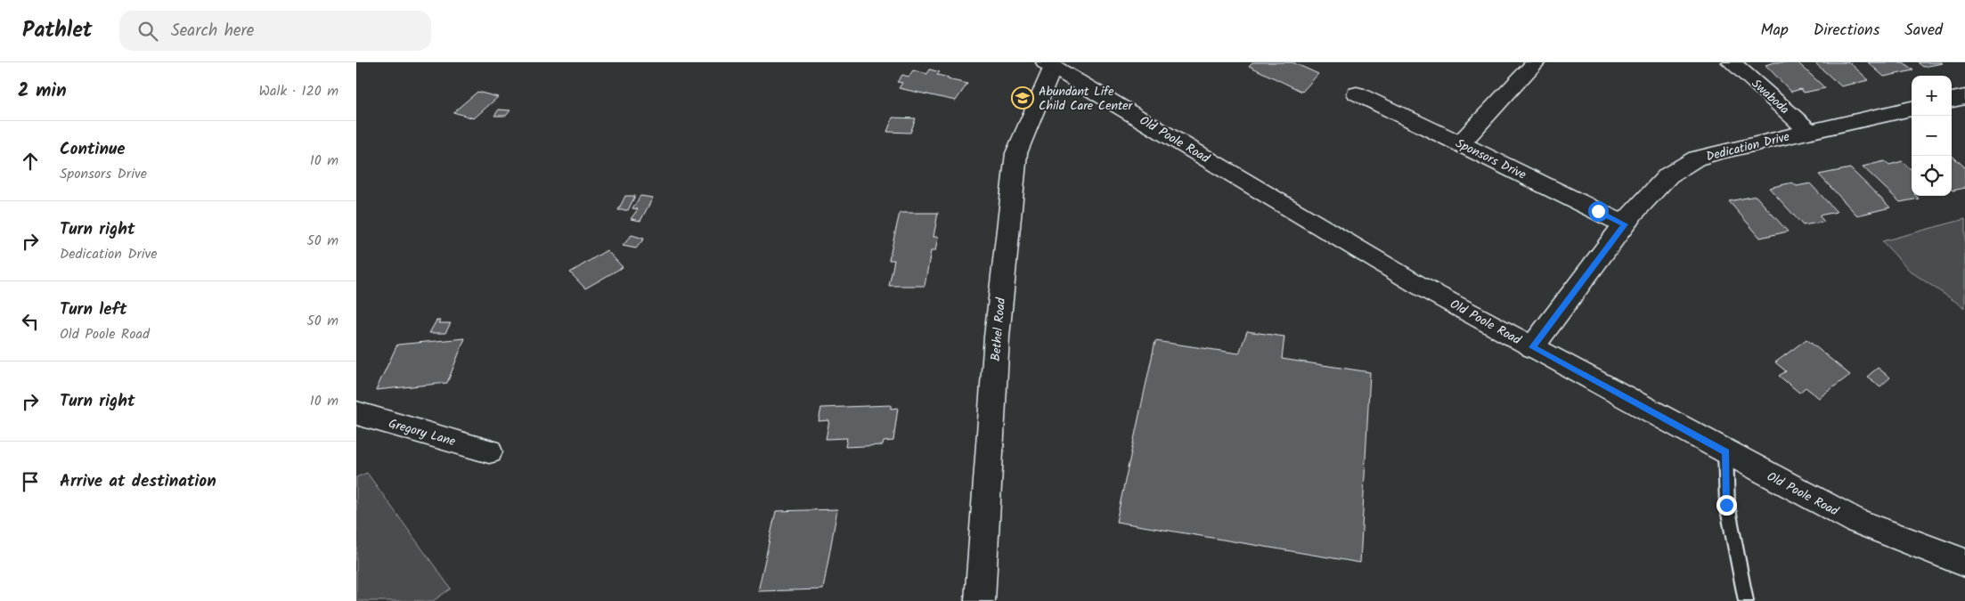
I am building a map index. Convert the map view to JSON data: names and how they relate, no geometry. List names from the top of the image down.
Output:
{
  "streets": {
    "street": [
      "Swaboda",
      "Old Poole Road",
      "Dedication Drive",
      "Sponsors Drive",
      "Bethel Road",
      "Gregory Lane"
    ]
  },
  "crossings": [
    ["Swaboda", "Dedication Drive"],
    ["Old Poole Road", "Dedication Drive"],
    ["Old Poole Road", "Bethel Road"],
    ["Dedication Drive", "Sponsors Drive"]
  ],
  "places": {
    "school or university": ["Abundant Life Child Care Center"]
  },
  "page": {
    "header": "Pathlet",
    "search": "Search here",
    "nav": ["Map", "Directions", "Saved"],
    "heading": ["2 min", "Walk · 120 m"],
    "map_buttons": ["+", "−"],
    "list": [
      ["Continue", "Sponsors Drive", "10 m"],
      ["Turn right", "Dedication Drive", "50 m"],
      ["Turn left", "Old Poole Road", "50 m"],
      ["Turn right", "10 m"],
      "Arrive at destination"
    ]
  }
}
